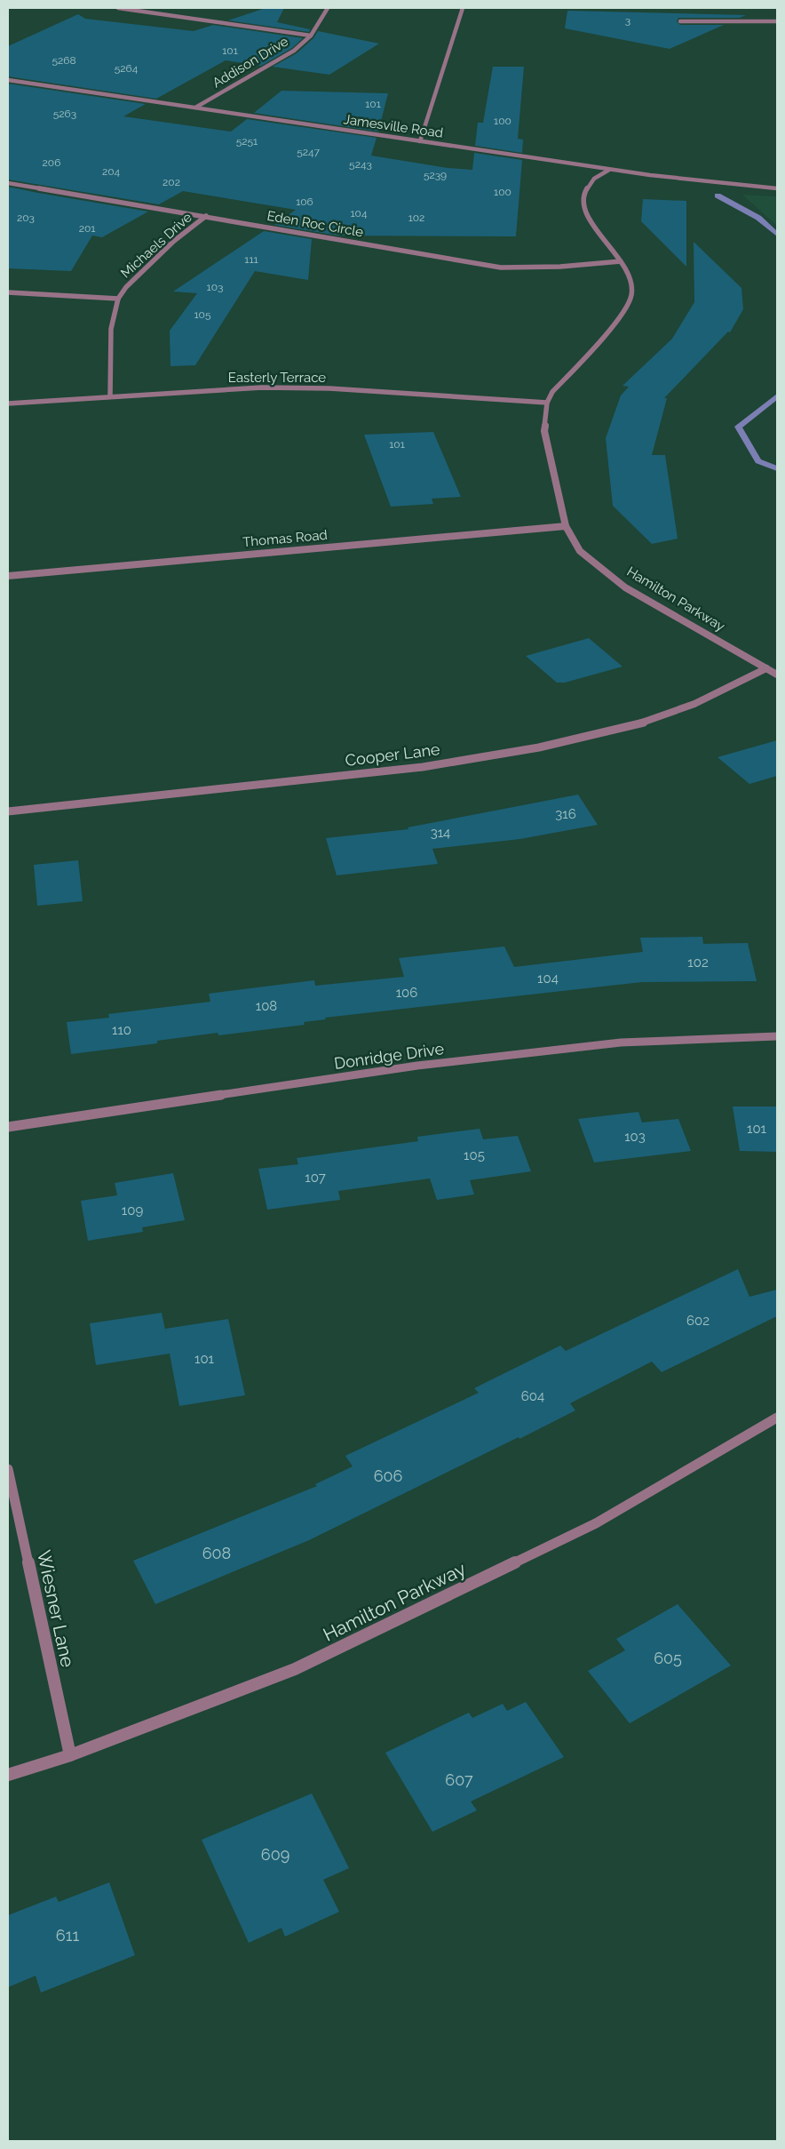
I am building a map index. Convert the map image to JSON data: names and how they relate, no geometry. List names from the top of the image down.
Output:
{
  "streets": {
    "street": [
      "Addison Drive",
      "Jamesville Road",
      "Eden Roc Circle",
      "Michaels Drive",
      "Easterly Terrace",
      "Thomas Road",
      "Hamilton Parkway",
      "Cooper Lane",
      "Donridge Drive",
      "Wiesner Lane"
    ]
  },
  "crossings": [
    ["Addison Drive", "Jamesville Road"],
    ["Jamesville Road", "Hamilton Parkway"],
    ["Eden Roc Circle", "Michaels Drive"],
    ["Eden Roc Circle", "Hamilton Parkway"],
    ["Michaels Drive", "Easterly Terrace"],
    ["Easterly Terrace", "Hamilton Parkway"],
    ["Thomas Road", "Hamilton Parkway"],
    ["Hamilton Parkway", "Cooper Lane"],
    ["Hamilton Parkway", "Wiesner Lane"]
  ],
  "house_numbers": [
    "3",
    "101",
    "5268",
    "5264",
    "101",
    "5263",
    "100",
    "5251",
    "5247",
    "206",
    "5243",
    "204",
    "5239",
    "202",
    "100",
    "106",
    "104",
    "203",
    "102",
    "201",
    "111",
    "103",
    "105",
    "101",
    "316",
    "314",
    "102",
    "104",
    "106",
    "108",
    "110",
    "101",
    "103",
    "105",
    "107",
    "109",
    "602",
    "101",
    "604",
    "606",
    "608",
    "605",
    "607",
    "609",
    "611"
  ]
}
